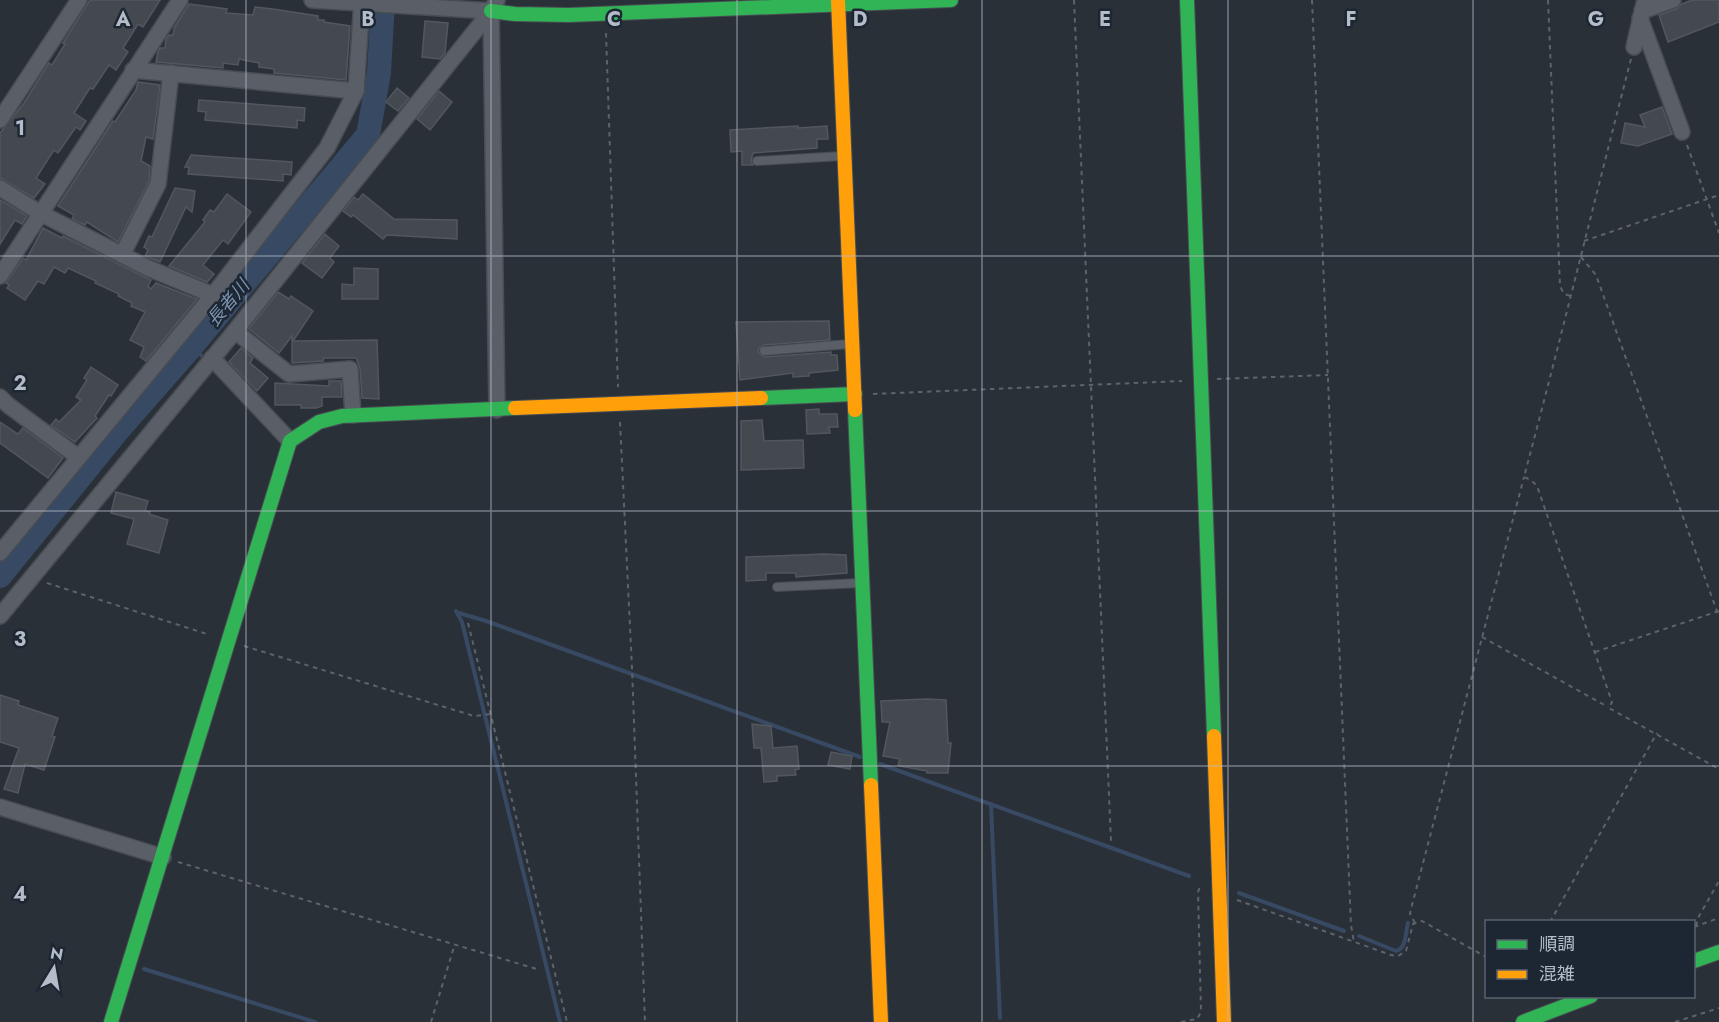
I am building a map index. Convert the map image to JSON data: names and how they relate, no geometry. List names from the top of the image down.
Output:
{
  "water": ["長者川"],
  "legend": ["順調", "混雑"],
  "north": "top",
  "grid": {
    "columns": [
      "A",
      "B",
      "C",
      "D",
      "E",
      "F",
      "G"
    ],
    "rows": [
      "1",
      "2",
      "3",
      "4"
    ]
  }
}
